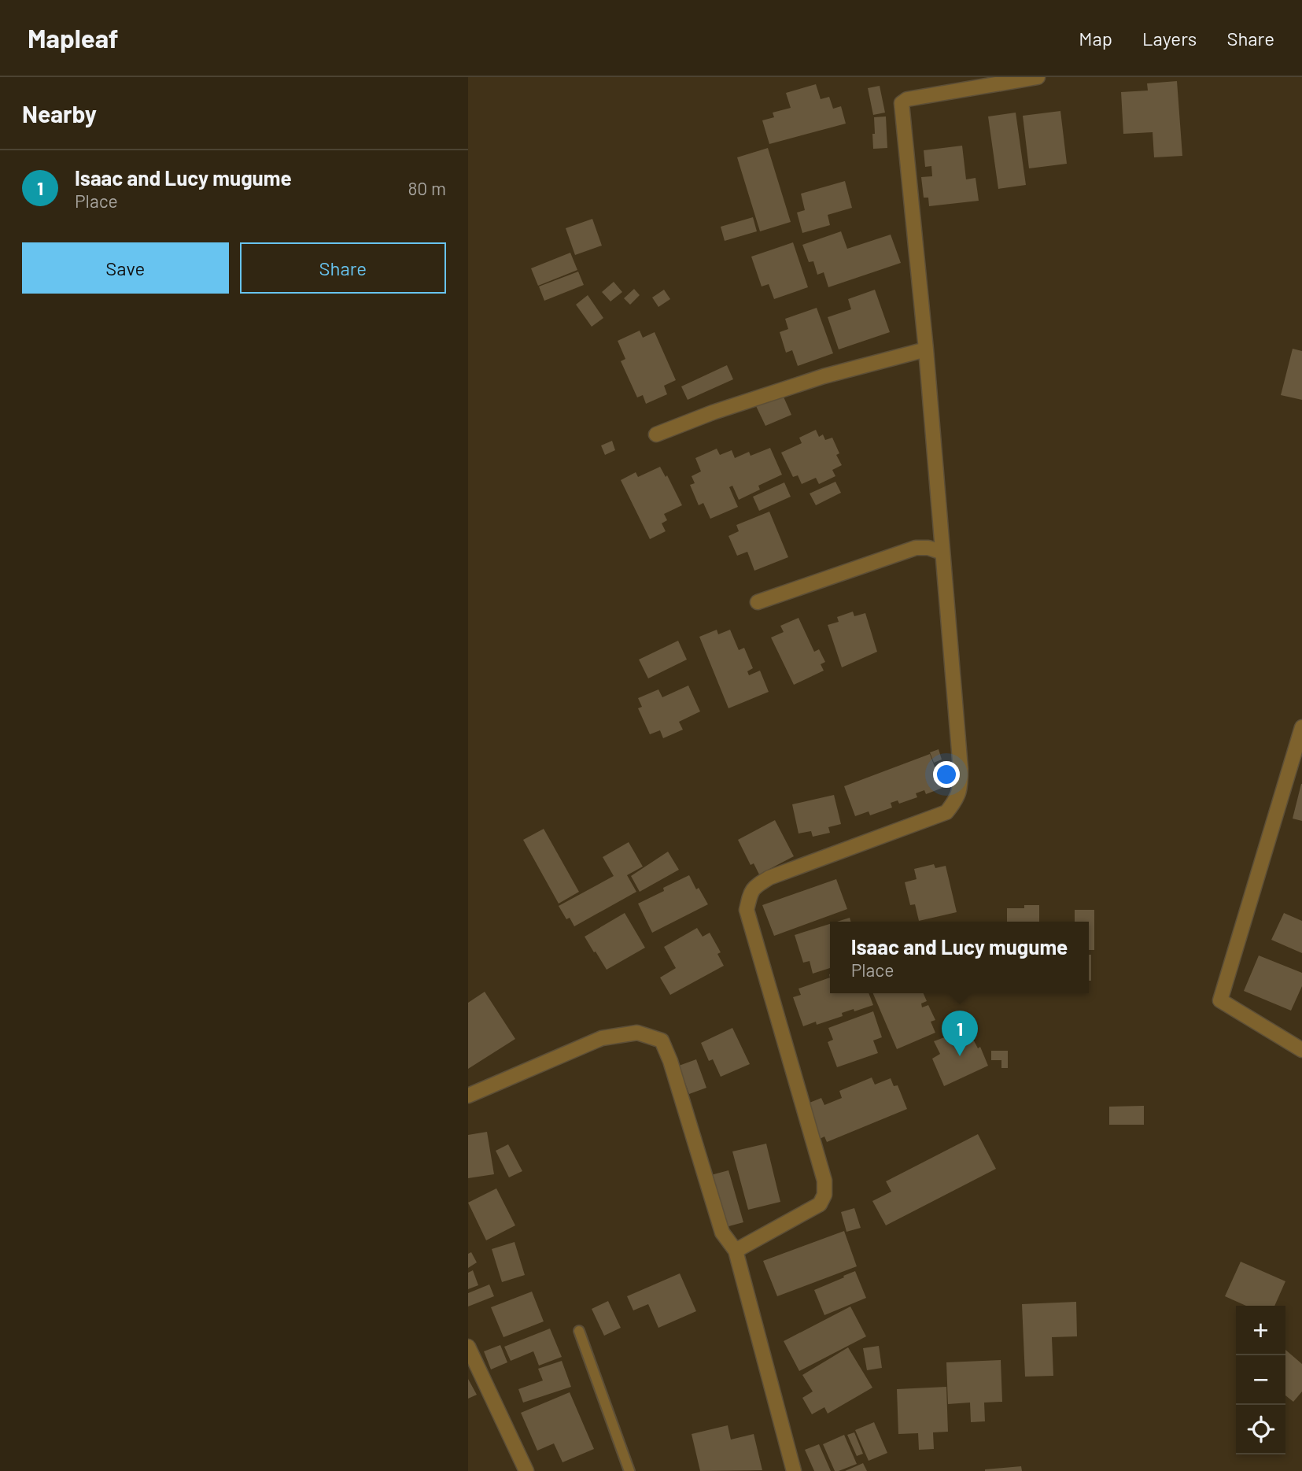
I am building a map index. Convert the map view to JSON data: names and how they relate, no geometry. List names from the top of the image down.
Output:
{
  "page": {
    "header": "Mapleaf",
    "nav": ["Map", "Layers", "Share"],
    "heading": "Nearby",
    "list": [
      {
        "mark": "1",
        "name": "Isaac and Lucy mugume",
        "note": "Place",
        "value": "80 m"
      }
    ],
    "buttons": ["Save", "Share"],
    "popup": ["Isaac and Lucy mugume", "Place"],
    "pins": "1",
    "map_buttons": ["+", "−"]
  }
}
